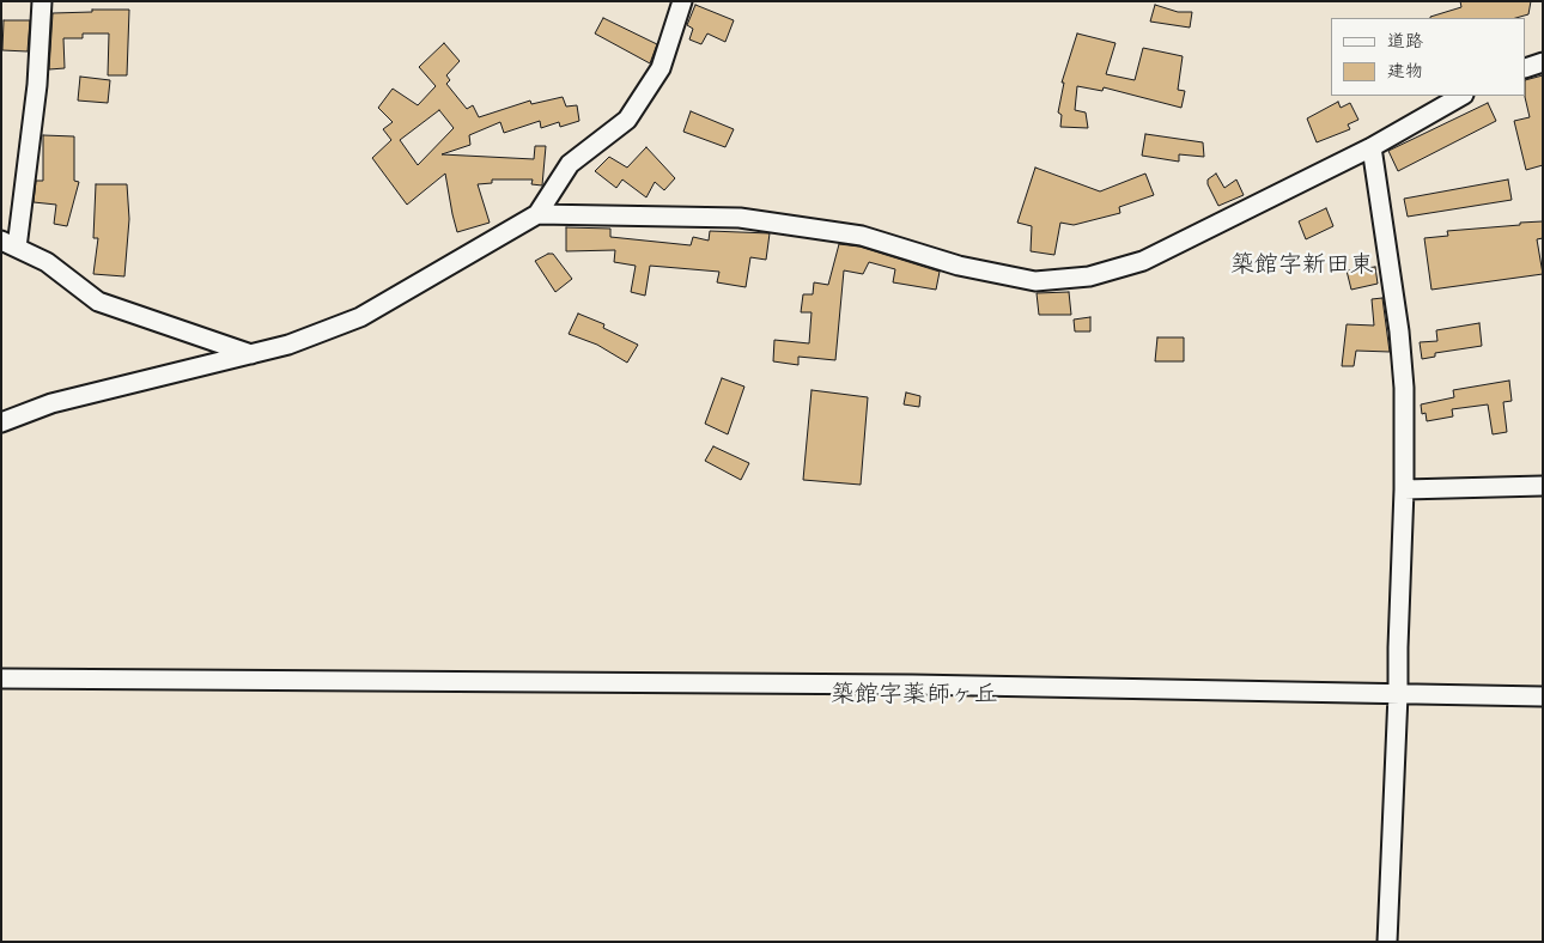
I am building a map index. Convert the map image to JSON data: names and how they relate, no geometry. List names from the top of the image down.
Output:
{
  "districts": ["築館字新田東", "築館字薬師ヶ丘"],
  "legend": ["道路", "建物"]
}
